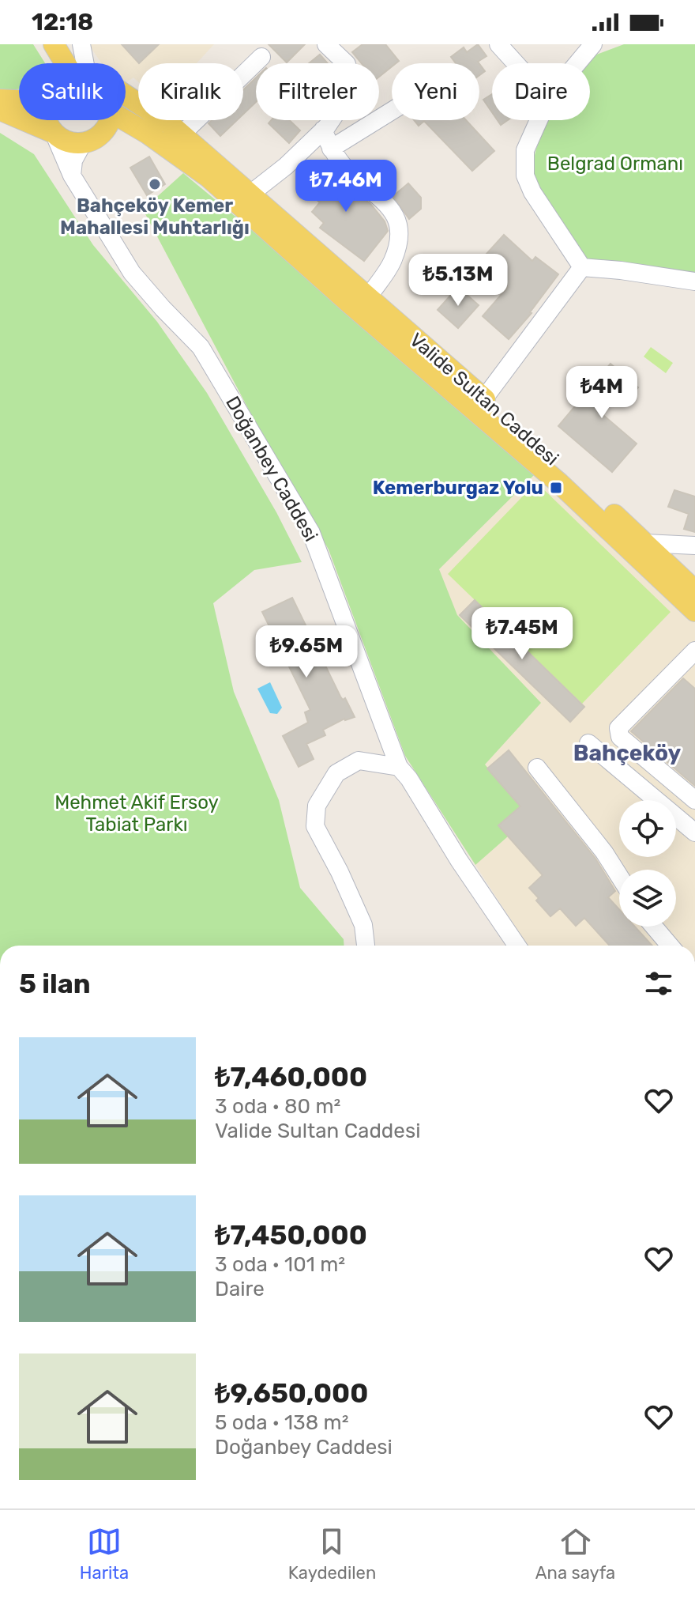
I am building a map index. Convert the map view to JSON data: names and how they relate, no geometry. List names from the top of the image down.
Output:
{
  "streets": {
    "main road": ["Valide Sultan Caddesi"],
    "street": ["Doğanbey Caddesi"]
  },
  "districts": ["Bahçeköy"],
  "parks": ["Belgrad Ormanı", "Mehmet Akif Ersoy Tabiat Parkı"],
  "places": {
    "other": ["Bahçeköy Kemer Mahallesi Muhtarlığı"],
    "transit": ["Kemerburgaz Yolu"]
  },
  "page": {
    "status": "12:18",
    "chip": [
      "Satılık",
      "Kiralık",
      "Filtreler",
      "Yeni",
      "Daire"
    ],
    "price": [
      "₺7.46M",
      "₺5.13M",
      "₺4M",
      "₺7.45M",
      "₺9.65M"
    ],
    "heading": "5 ilan",
    "list": [
      {
        "name": "₺7,460,000",
        "note": "3 oda · 80 m² · Valide Sultan Caddesi"
      },
      {
        "name": "₺7,450,000",
        "note": "3 oda · 101 m² · Daire"
      },
      {
        "name": "₺9,650,000",
        "note": "5 oda · 138 m² · Doğanbey Caddesi"
      }
    ],
    "tabs": ["Harita", "Kaydedilen", "Ana sayfa"]
  }
}
